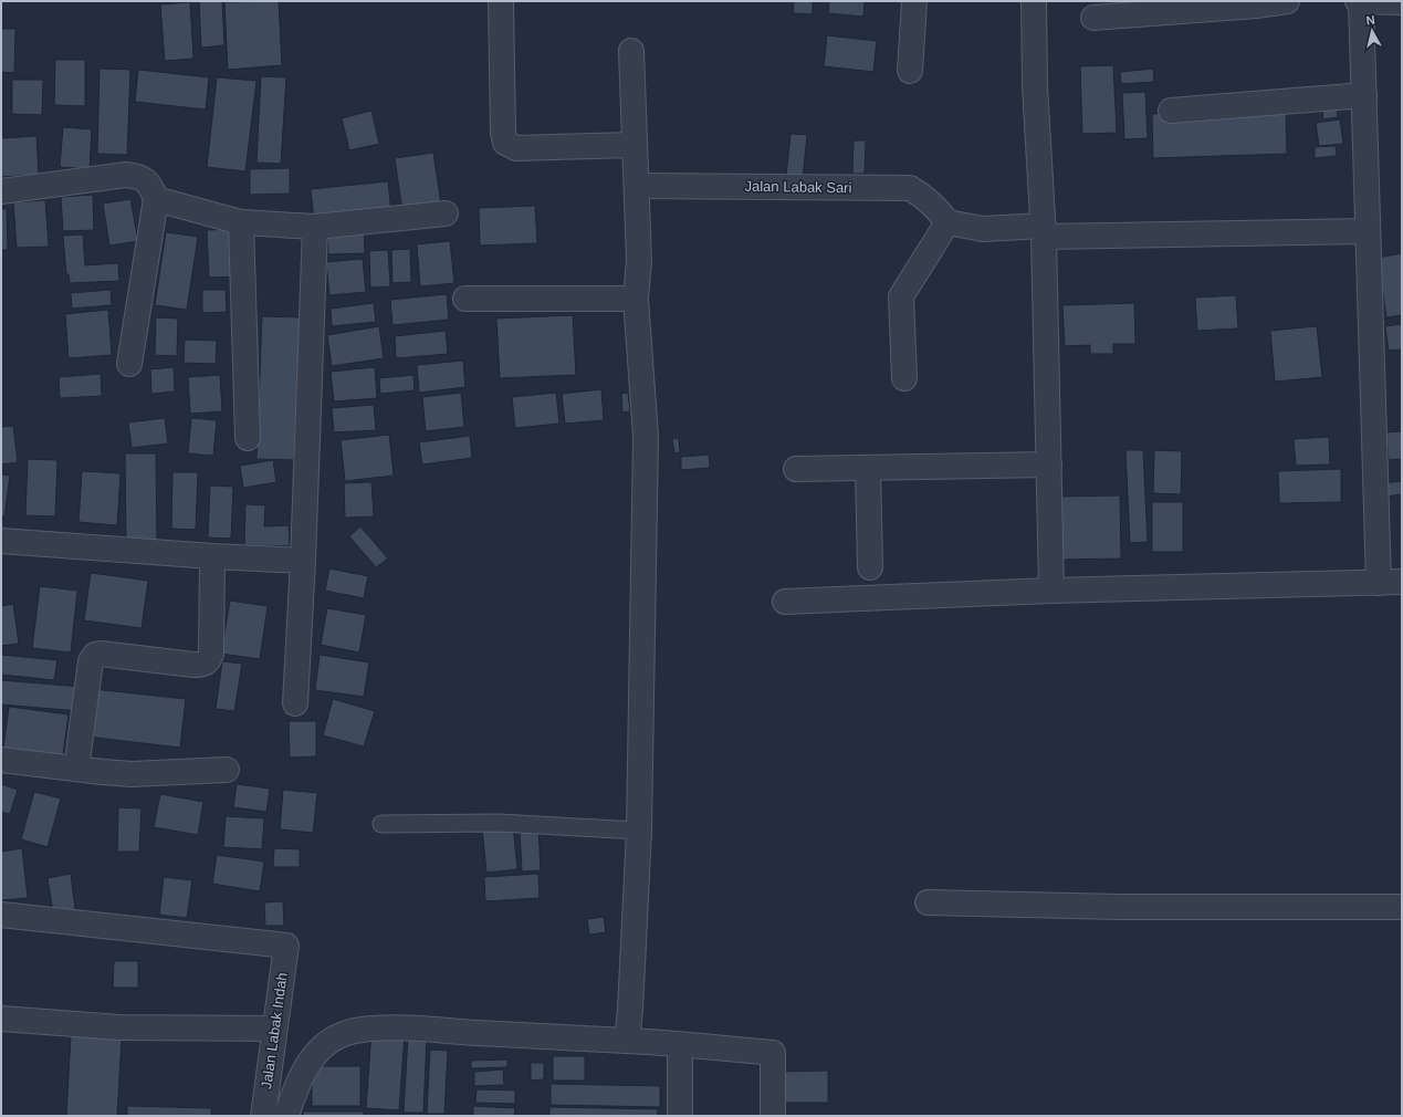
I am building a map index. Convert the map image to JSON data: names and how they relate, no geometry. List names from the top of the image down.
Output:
{
  "streets": {
    "street": ["Jalan Labak Sari", "Jalan Labak Indah"]
  },
  "north": "top"
}
